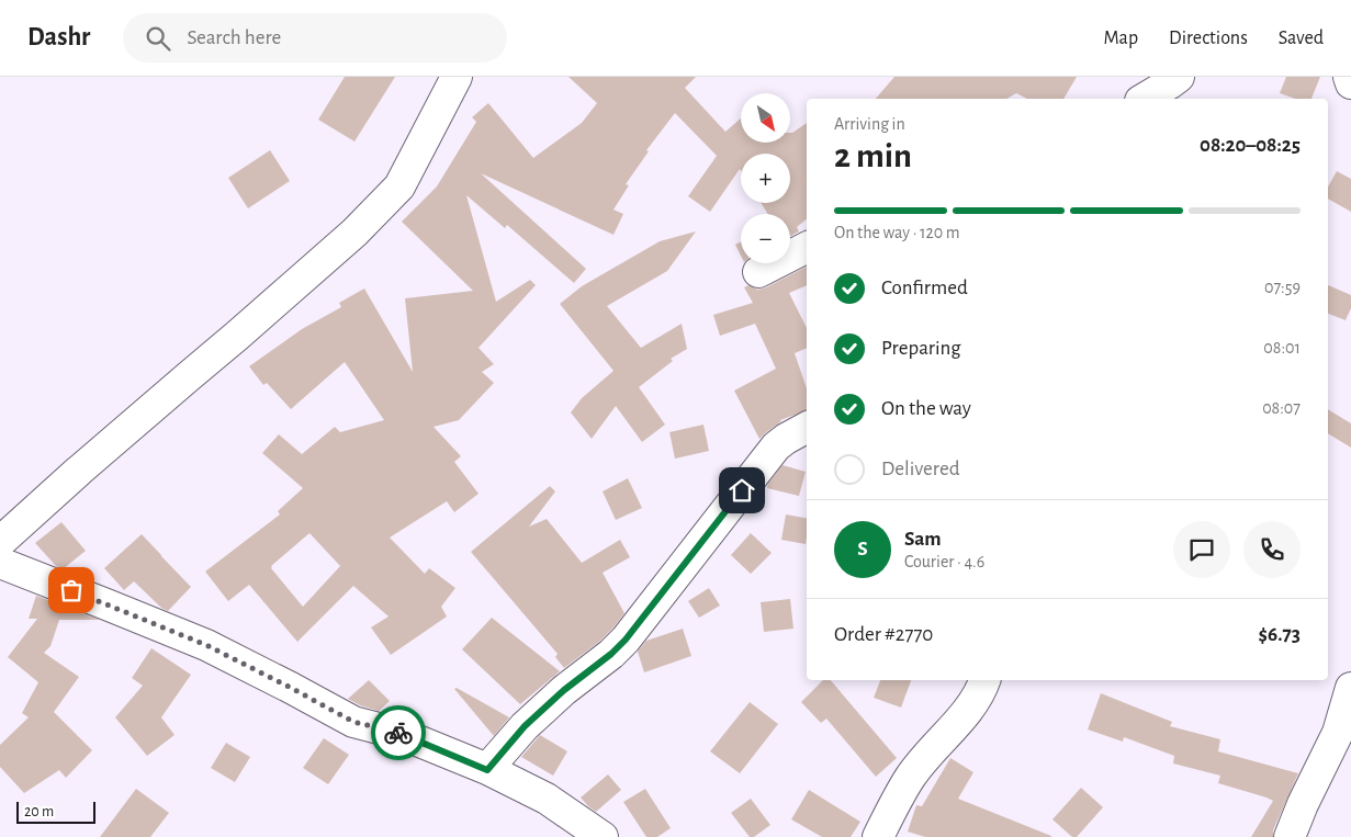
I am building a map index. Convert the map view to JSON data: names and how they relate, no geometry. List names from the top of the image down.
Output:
{
  "scale_bar": "20 m",
  "north": "bottom right",
  "page": {
    "header": "Dashr",
    "search": "Search here",
    "nav": ["Map", "Directions", "Saved"],
    "map_buttons": ["+", "−"],
    "heading": ["2 min", "Arriving in", "08:20–08:25"],
    "panel": [
      "Sam",
      "Courier · 4.6",
      "Order #2770",
      "$6.73"
    ],
    "bar": "On the way · 120 m",
    "list": [
      ["Confirmed", "07:59"],
      ["Preparing", "08:01"],
      ["On the way", "08:07"],
      "Delivered"
    ],
    "round": "S",
    "scale": "20 m"
  }
}
